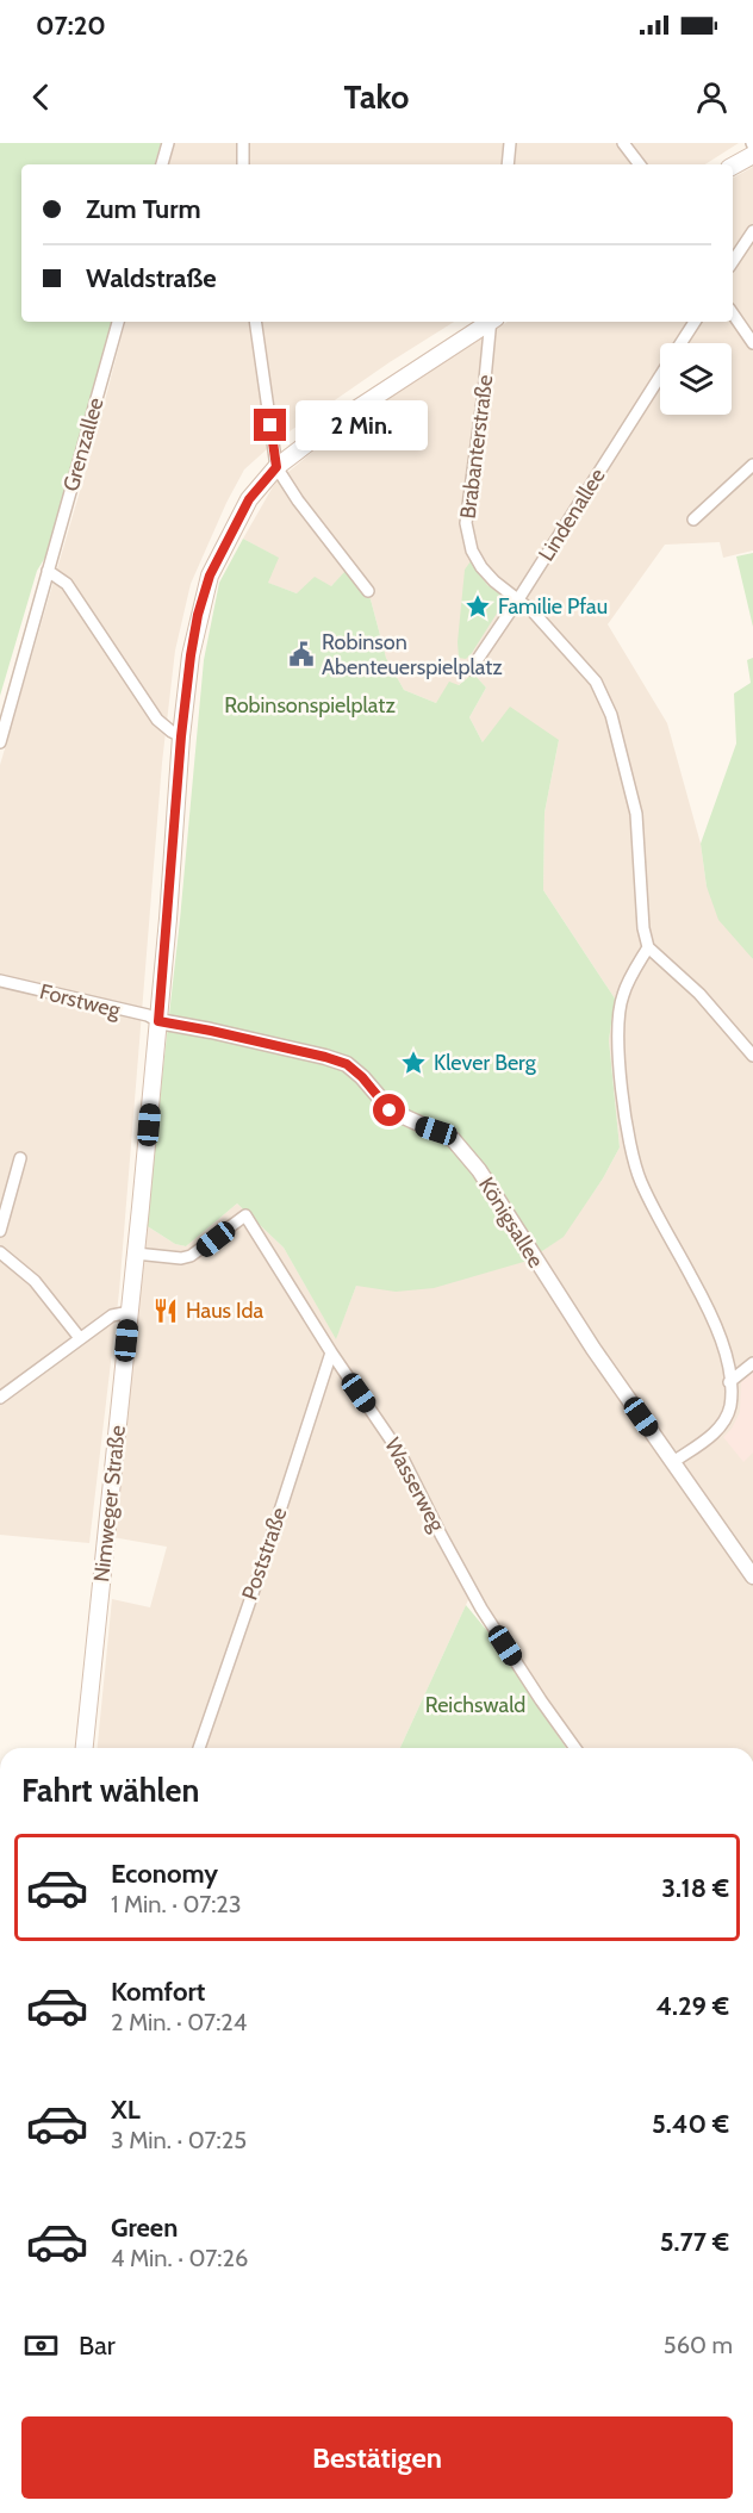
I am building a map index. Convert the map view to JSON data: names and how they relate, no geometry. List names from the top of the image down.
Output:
{
  "streets": {
    "main road": ["Nimweger Straße"],
    "street": [
      "Grenzallee",
      "Brabanterstraße",
      "Lindenallee",
      "Forstweg",
      "Königsallee",
      "Wasserweg",
      "Poststraße"
    ]
  },
  "crossings": [
    ["Brabanterstraße", "Lindenallee"],
    ["Forstweg", "Königsallee"],
    ["Forstweg", "Nimweger Straße"],
    ["Königsallee", "Nimweger Straße"],
    ["Wasserweg", "Nimweger Straße"],
    ["Wasserweg", "Poststraße"]
  ],
  "parks": ["Robinsonspielplatz", "Reichswald"],
  "places": {
    "place": ["Familie Pfau", "Klever Berg"],
    "public building": ["Robinson Abenteuerspielplatz"],
    "restaurant": ["Haus Ida"]
  },
  "page": {
    "status": "07:20",
    "header": "Tako",
    "banner": ["Zum Turm", "Waldstraße"],
    "bubble": "2 Min.",
    "heading": "Fahrt wählen",
    "list": [
      {
        "name": "Economy",
        "note": "1 Min. · 07:23",
        "value": "3.18 €"
      },
      {
        "name": "Komfort",
        "note": "2 Min. · 07:24",
        "value": "4.29 €"
      },
      {
        "name": "XL",
        "note": "3 Min. · 07:25",
        "value": "5.40 €"
      },
      {
        "name": "Green",
        "note": "4 Min. · 07:26",
        "value": "5.77 €"
      }
    ],
    "pay": ["Bar", "560 m"],
    "buttons": "Bestätigen"
  }
}
